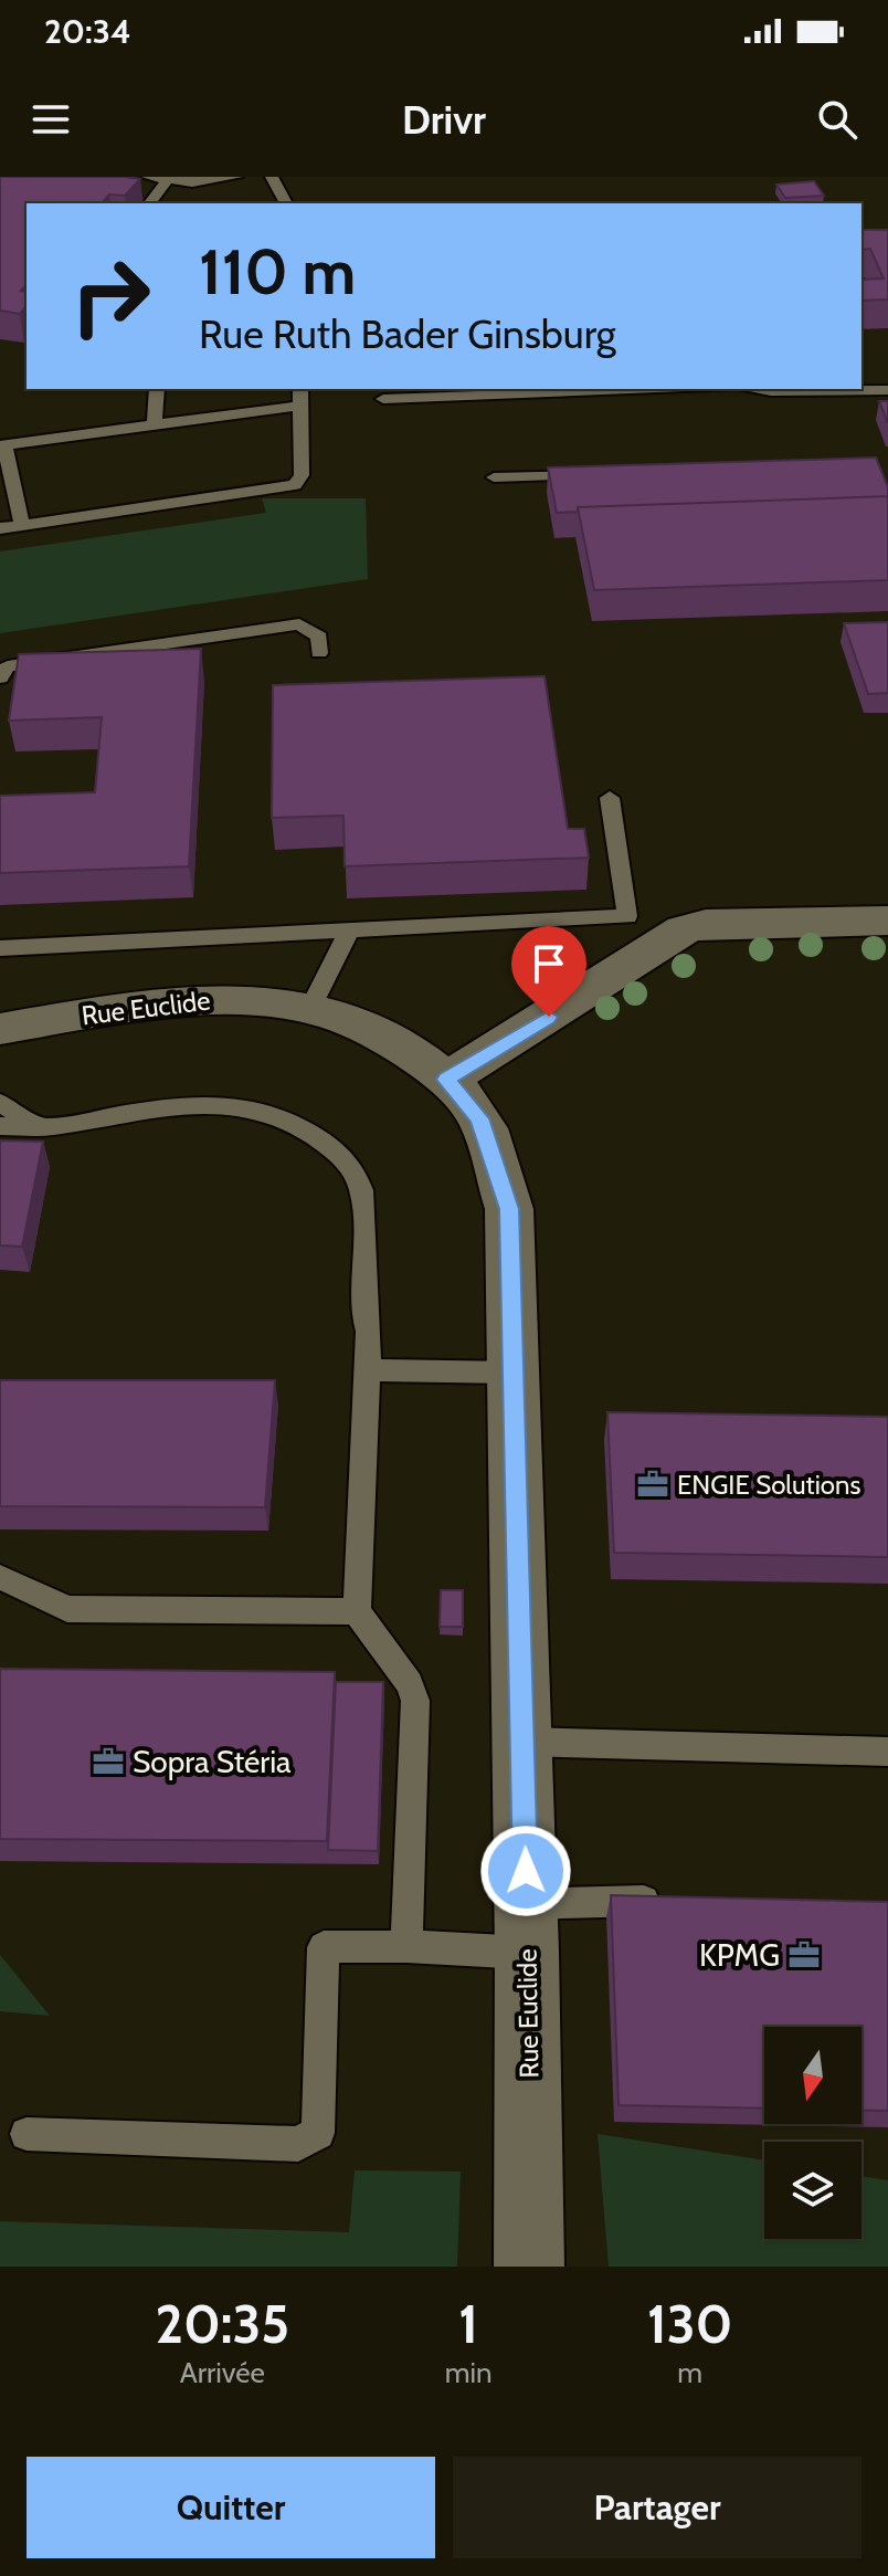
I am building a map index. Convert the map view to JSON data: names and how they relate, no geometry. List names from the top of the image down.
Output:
{
  "streets": {
    "street": ["Rue Euclide"]
  },
  "places": {
    "office": ["ENGIE Solutions", "Sopra Stéria", "KPMG"]
  },
  "north": "bottom",
  "page": {
    "status": "20:34",
    "header": "Drivr",
    "turn": ["110 m", "Rue Ruth Bader Ginsburg"],
    "eta": [
      "20:35",
      "Arrivée",
      "1",
      "min",
      "130",
      "m"
    ],
    "buttons": ["Quitter", "Partager"]
  }
}
